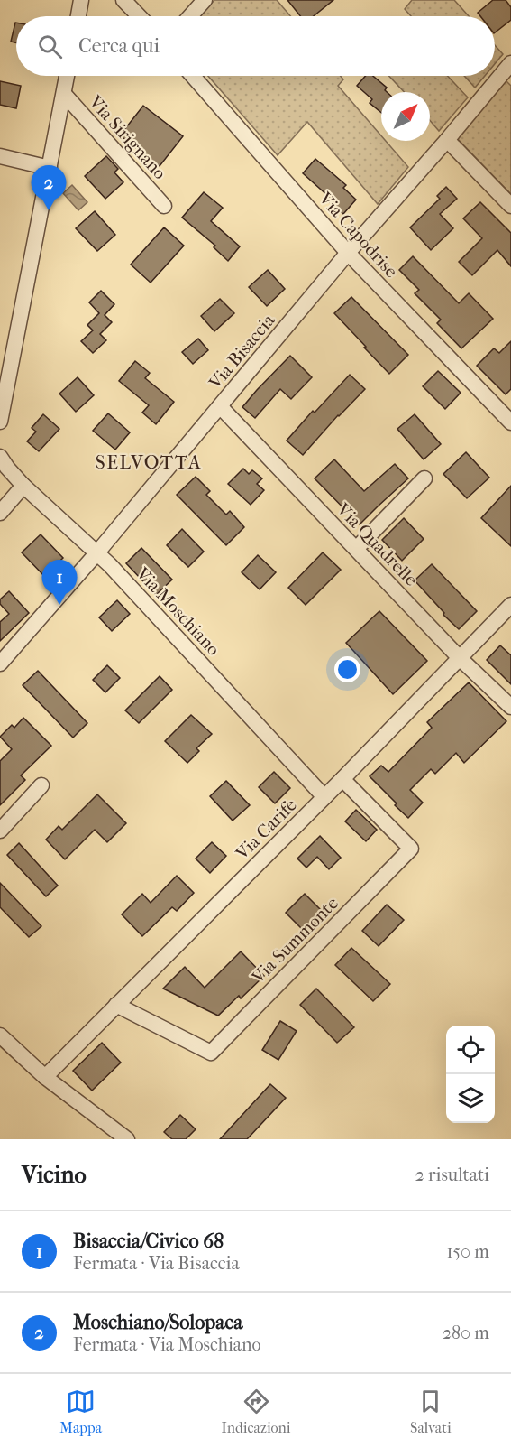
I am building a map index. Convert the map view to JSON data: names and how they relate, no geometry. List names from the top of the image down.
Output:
{
  "streets": {
    "street": [
      "Via Sirignano",
      "Via Capodrise",
      "Via Bisaccia",
      "Via Quadrelle",
      "Via Moschiano",
      "Via Carife",
      "Via Summonte"
    ]
  },
  "crossings": [
    ["Via Capodrise", "Via Bisaccia"],
    ["Via Bisaccia", "Via Quadrelle"],
    ["Via Bisaccia", "Via Moschiano"],
    ["Via Quadrelle", "Via Carife"],
    ["Via Moschiano", "Via Carife"],
    ["Via Carife", "Via Summonte"]
  ],
  "districts": ["SELVOTTA"],
  "north": "top right",
  "page": {
    "search": "Cerca qui",
    "pins": ["2", "1"],
    "heading": ["Vicino", "2 risultati"],
    "list": [
      {
        "mark": "1",
        "name": "Bisaccia/Civico 68",
        "note": "Fermata · Via Bisaccia",
        "value": "150 m"
      },
      {
        "mark": "2",
        "name": "Moschiano/Solopaca",
        "note": "Fermata · Via Moschiano",
        "value": "280 m"
      }
    ],
    "nav": ["Mappa", "Indicazioni", "Salvati"]
  }
}
